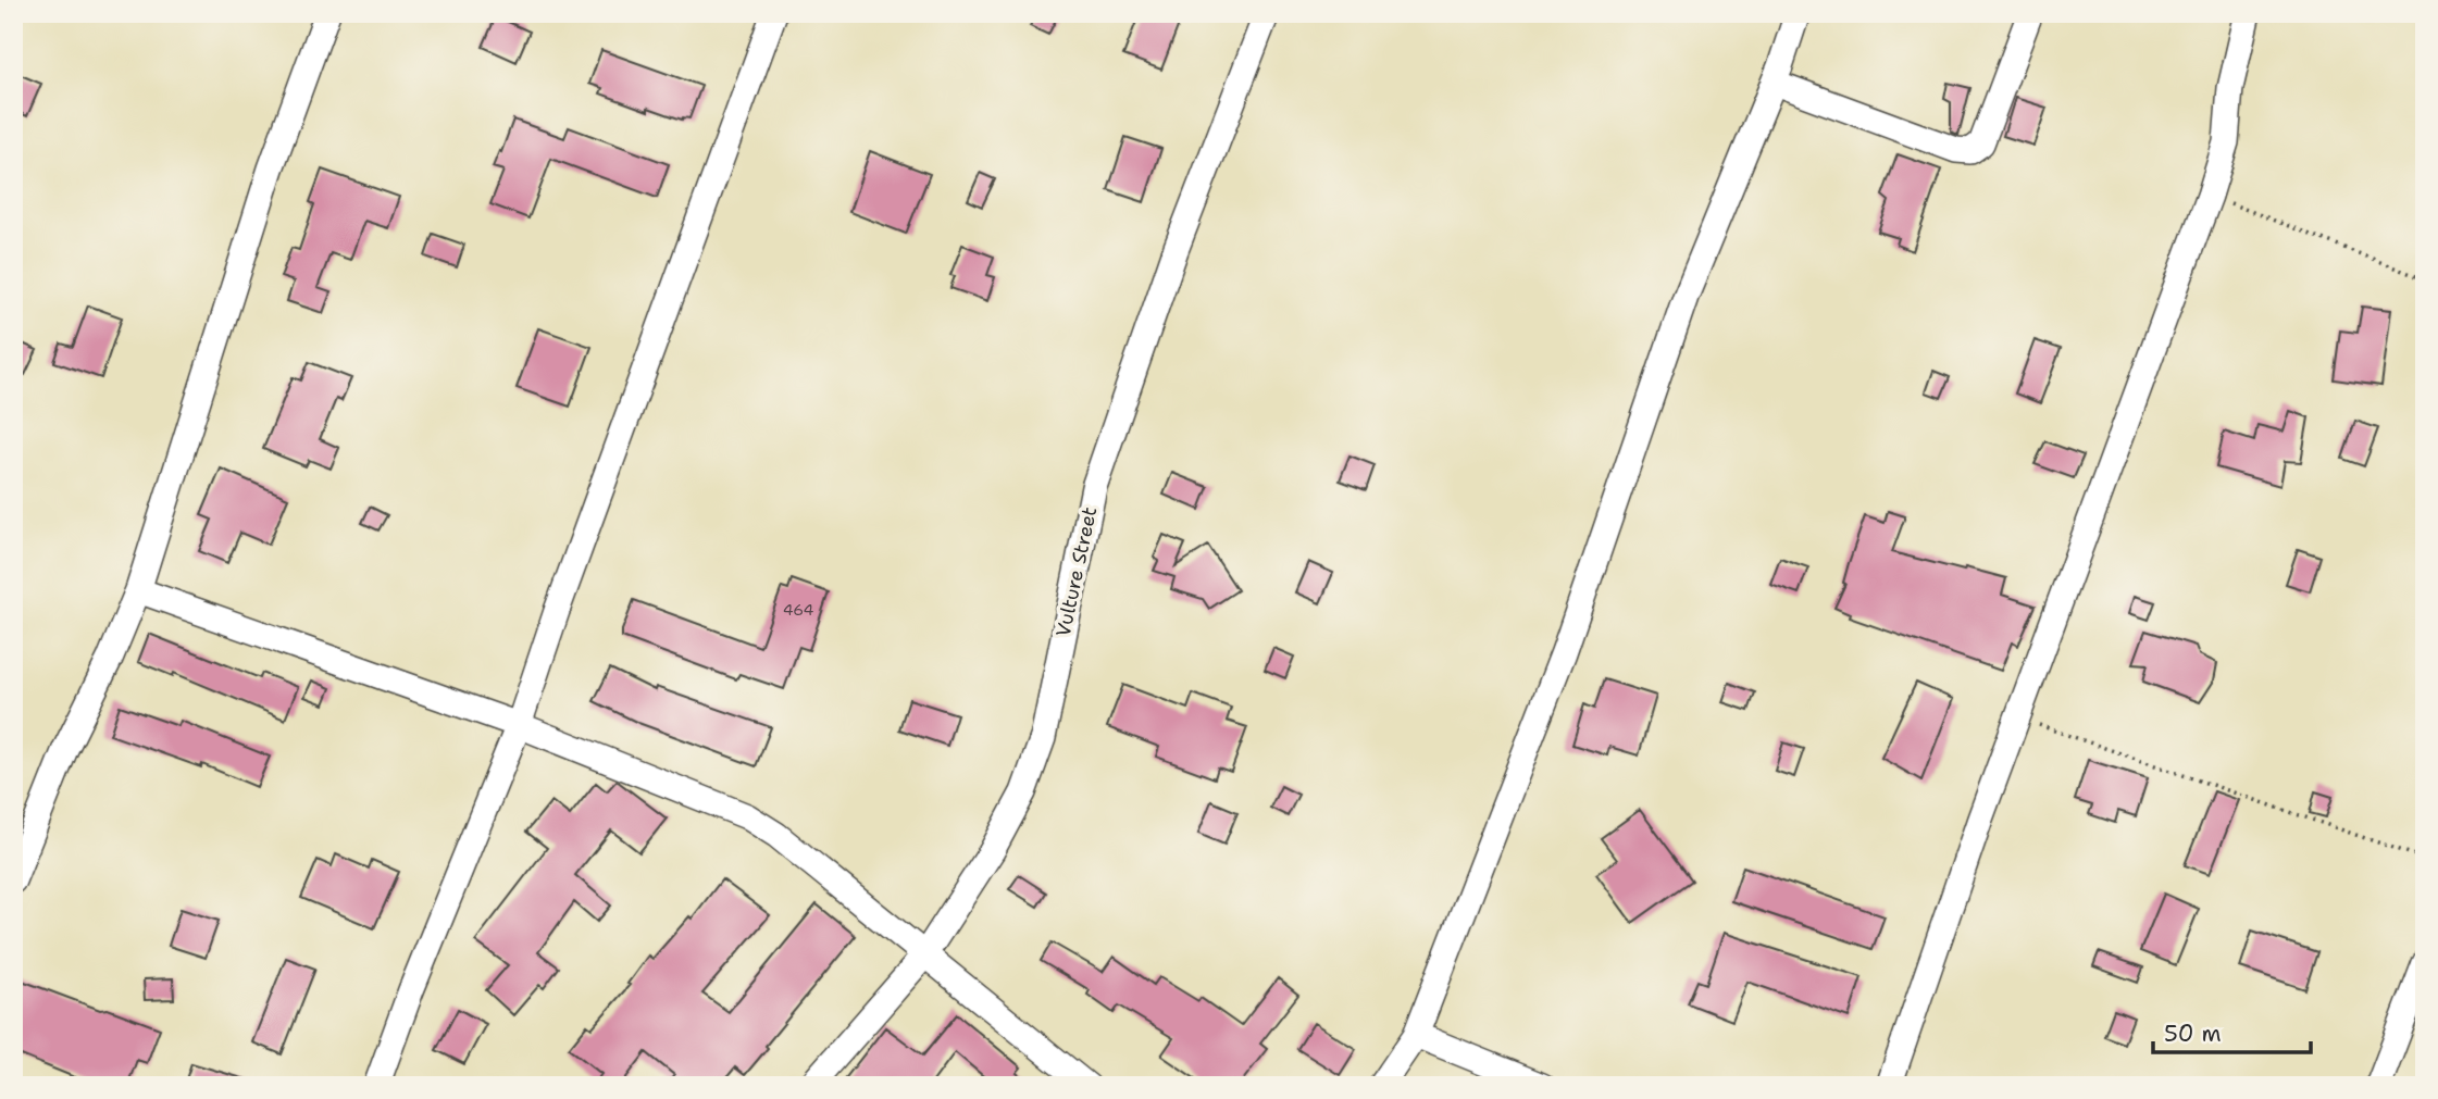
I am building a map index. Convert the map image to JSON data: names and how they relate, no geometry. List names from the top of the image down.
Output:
{
  "streets": {
    "street": ["Vulture Street"]
  },
  "house_numbers": ["464"],
  "scale_bar": "50 m"
}
